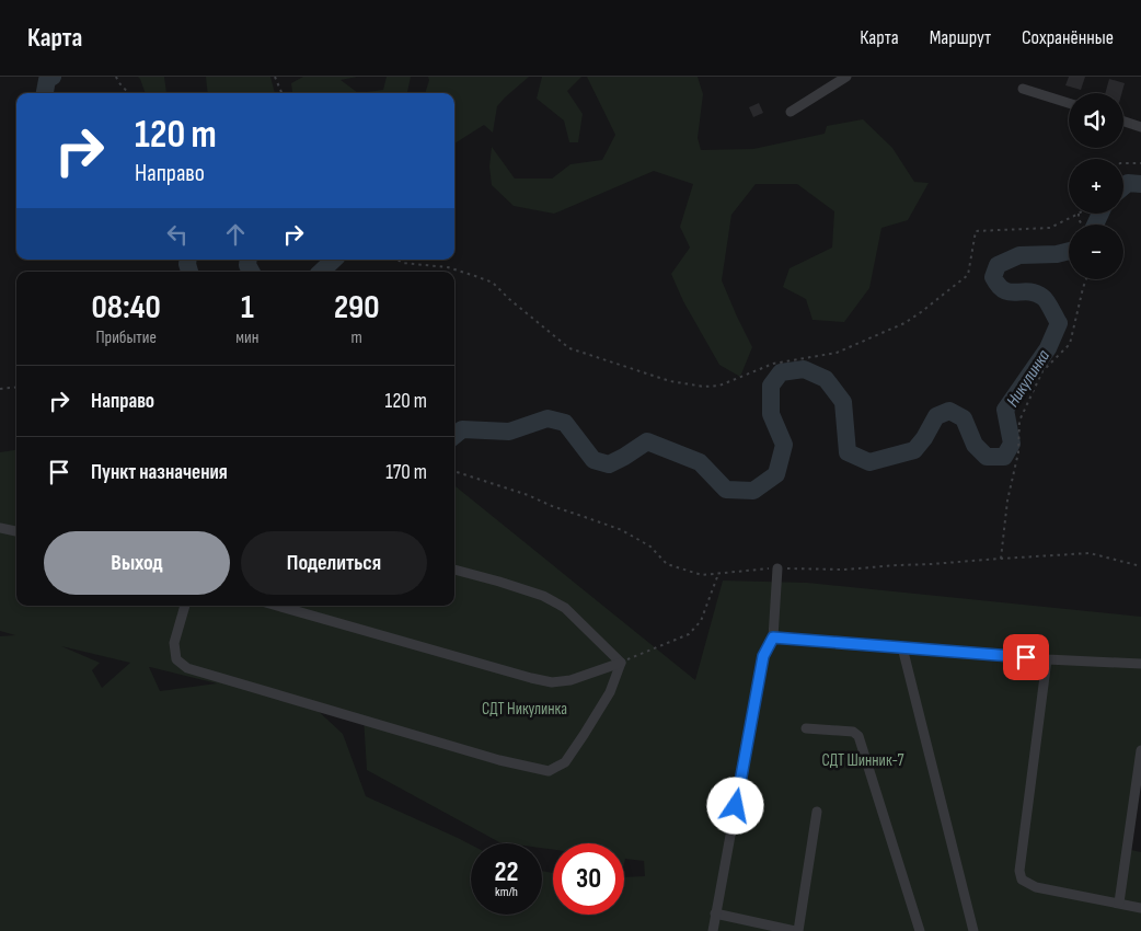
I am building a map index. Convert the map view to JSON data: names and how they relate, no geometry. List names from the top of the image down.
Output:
{
  "water": ["Никулинка"],
  "parks": ["СДТ Никулинка", "СДТ Шинник-7"],
  "page": {
    "header": "Карта",
    "nav": ["Карта", "Маршрут", "Сохранённые"],
    "map_buttons": ["+", "−"],
    "turn": ["120 m", "Направо"],
    "eta": [
      "08:40",
      "Прибытие",
      "1",
      "мин",
      "290",
      "m"
    ],
    "list": [
      {
        "name": "Направо",
        "value": "120 m"
      },
      {
        "name": "Пункт назначения",
        "value": "170 m"
      }
    ],
    "buttons": ["Выход", "Поделиться"],
    "speed": "22 km/h",
    "limit": "30"
  }
}
